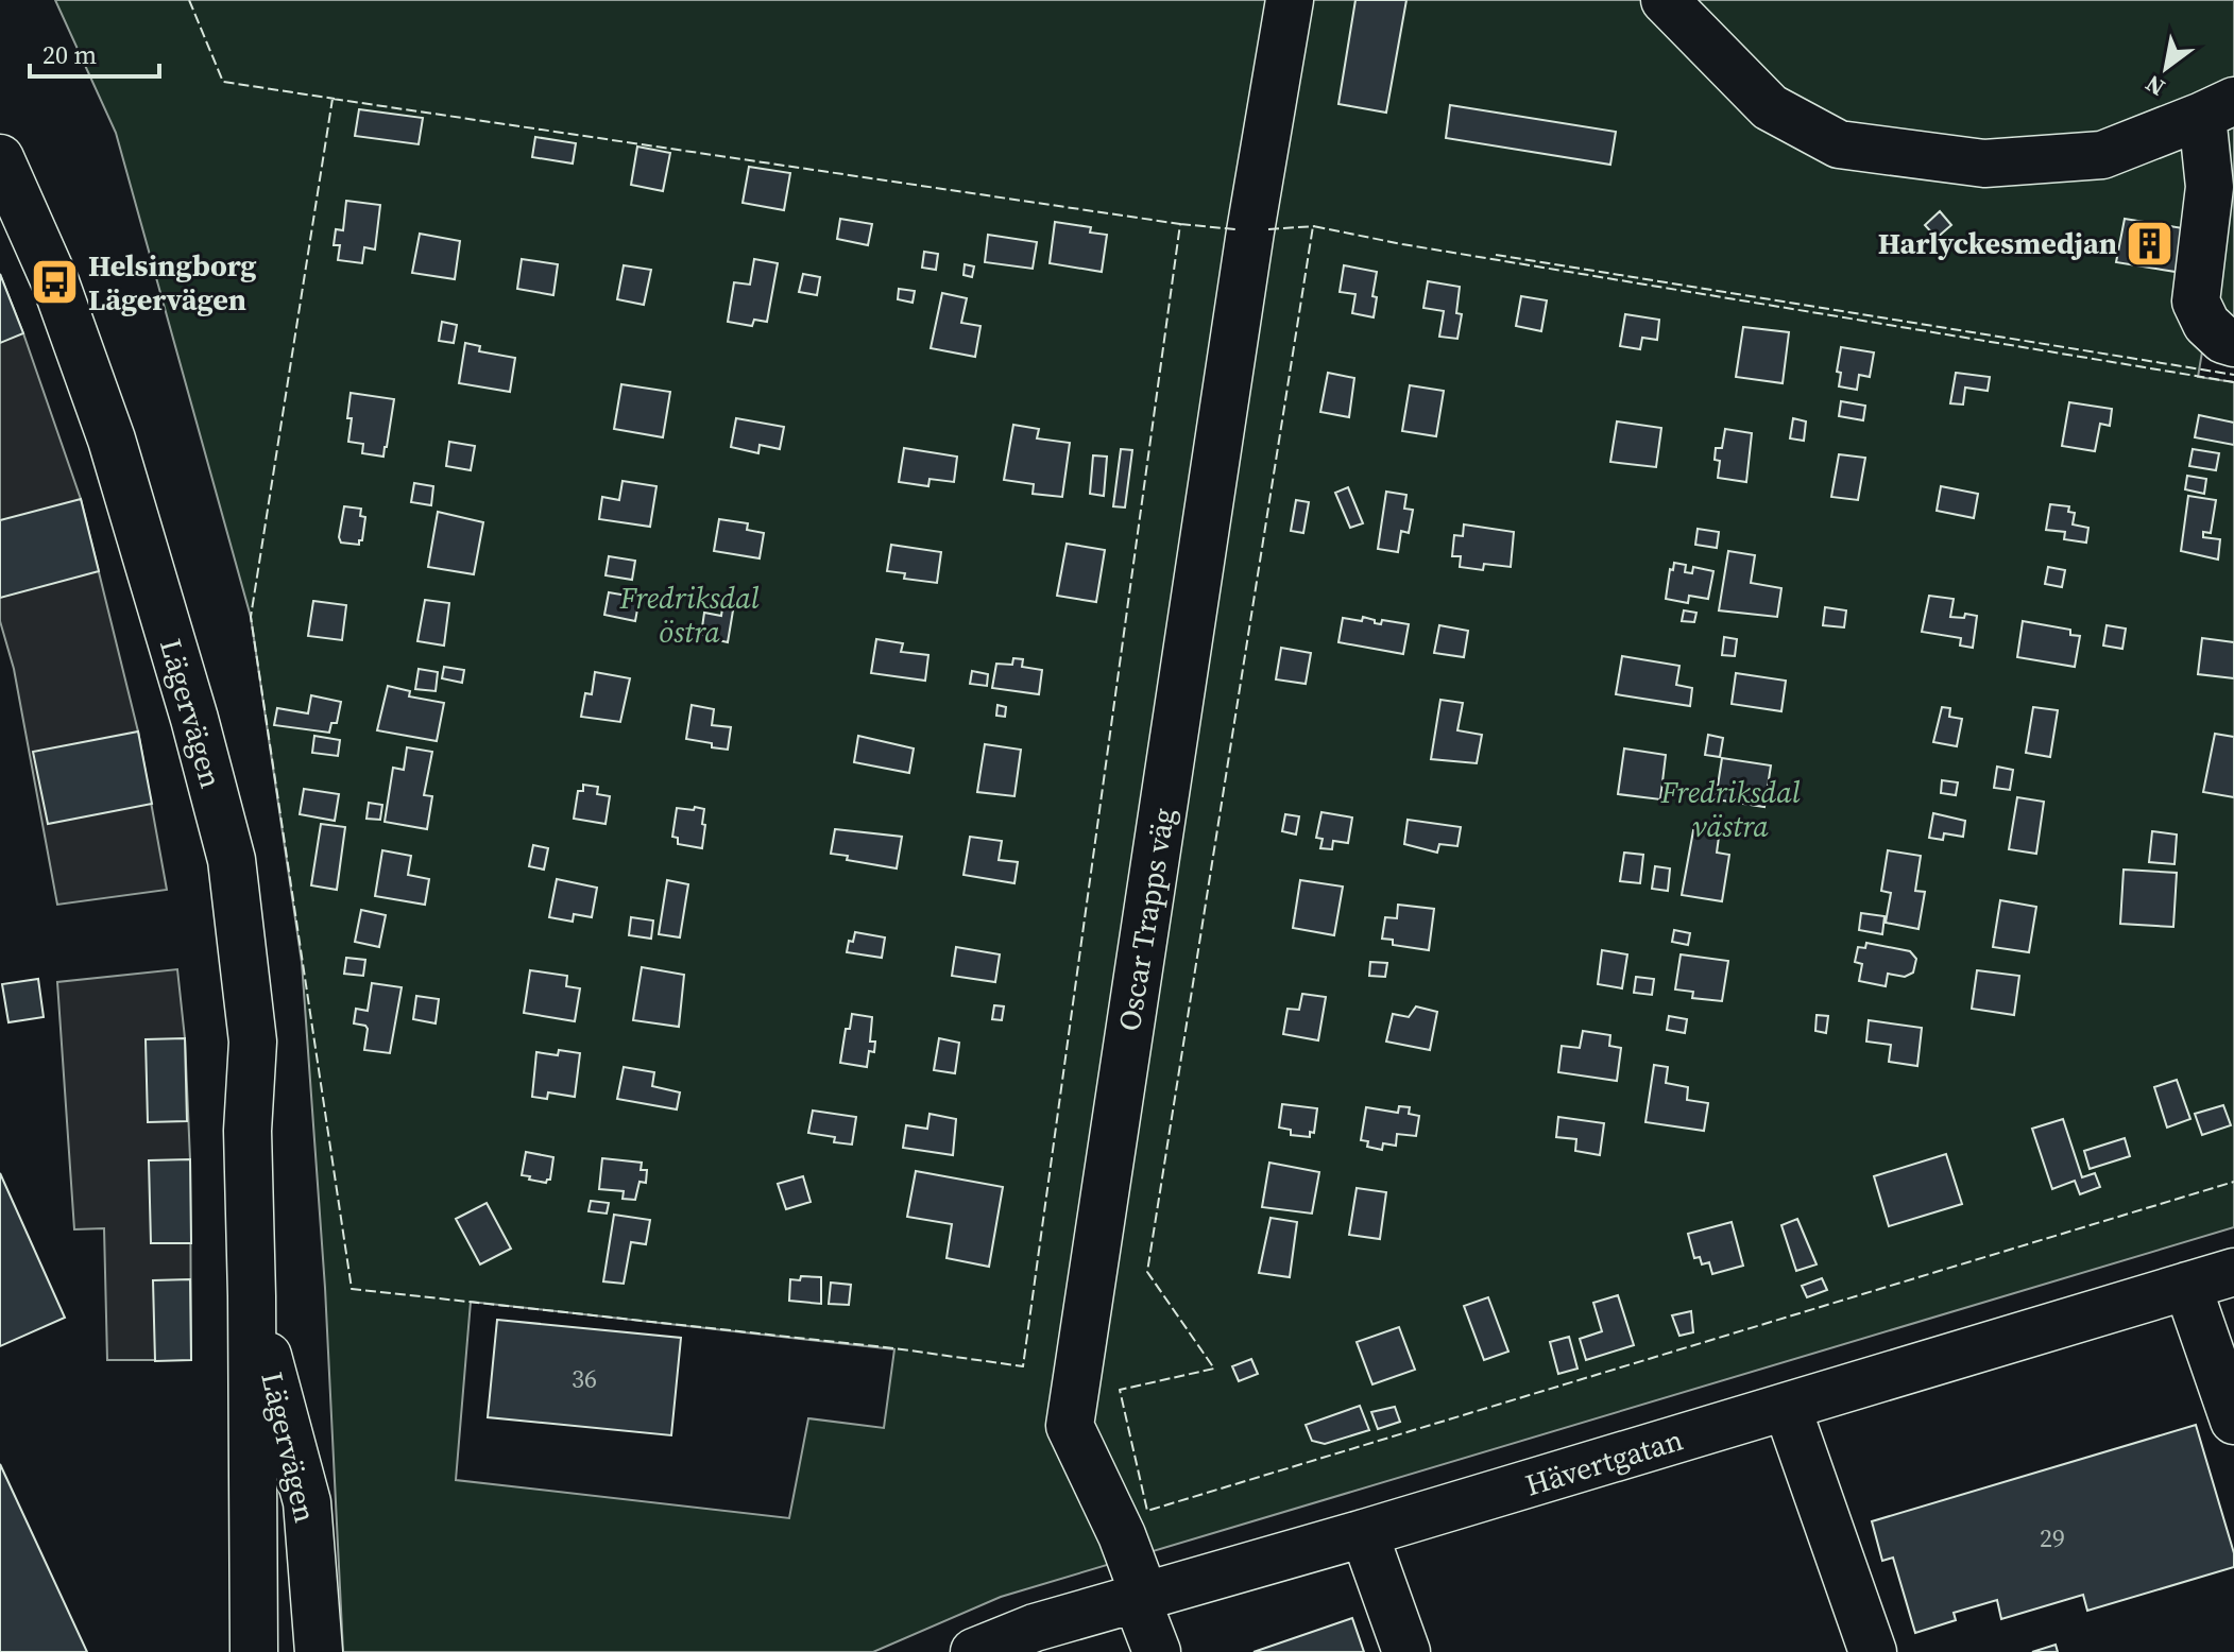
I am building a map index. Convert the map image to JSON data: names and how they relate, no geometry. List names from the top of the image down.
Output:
{
  "streets": {
    "street": ["Lägervägen", "Oscar Trapps väg", "Hävertgatan"]
  },
  "crossings": [
    ["Oscar Trapps väg", "Hävertgatan"]
  ],
  "parks": ["Fredriksdal östra", "Fredriksdal västra"],
  "places": {
    "building": ["Harlyckesmedjan"],
    "bus stop": ["Helsingborg Lägervägen"]
  },
  "house_numbers": ["36", "29"],
  "scale_bar": "20 m",
  "north": "bottom left"
}
